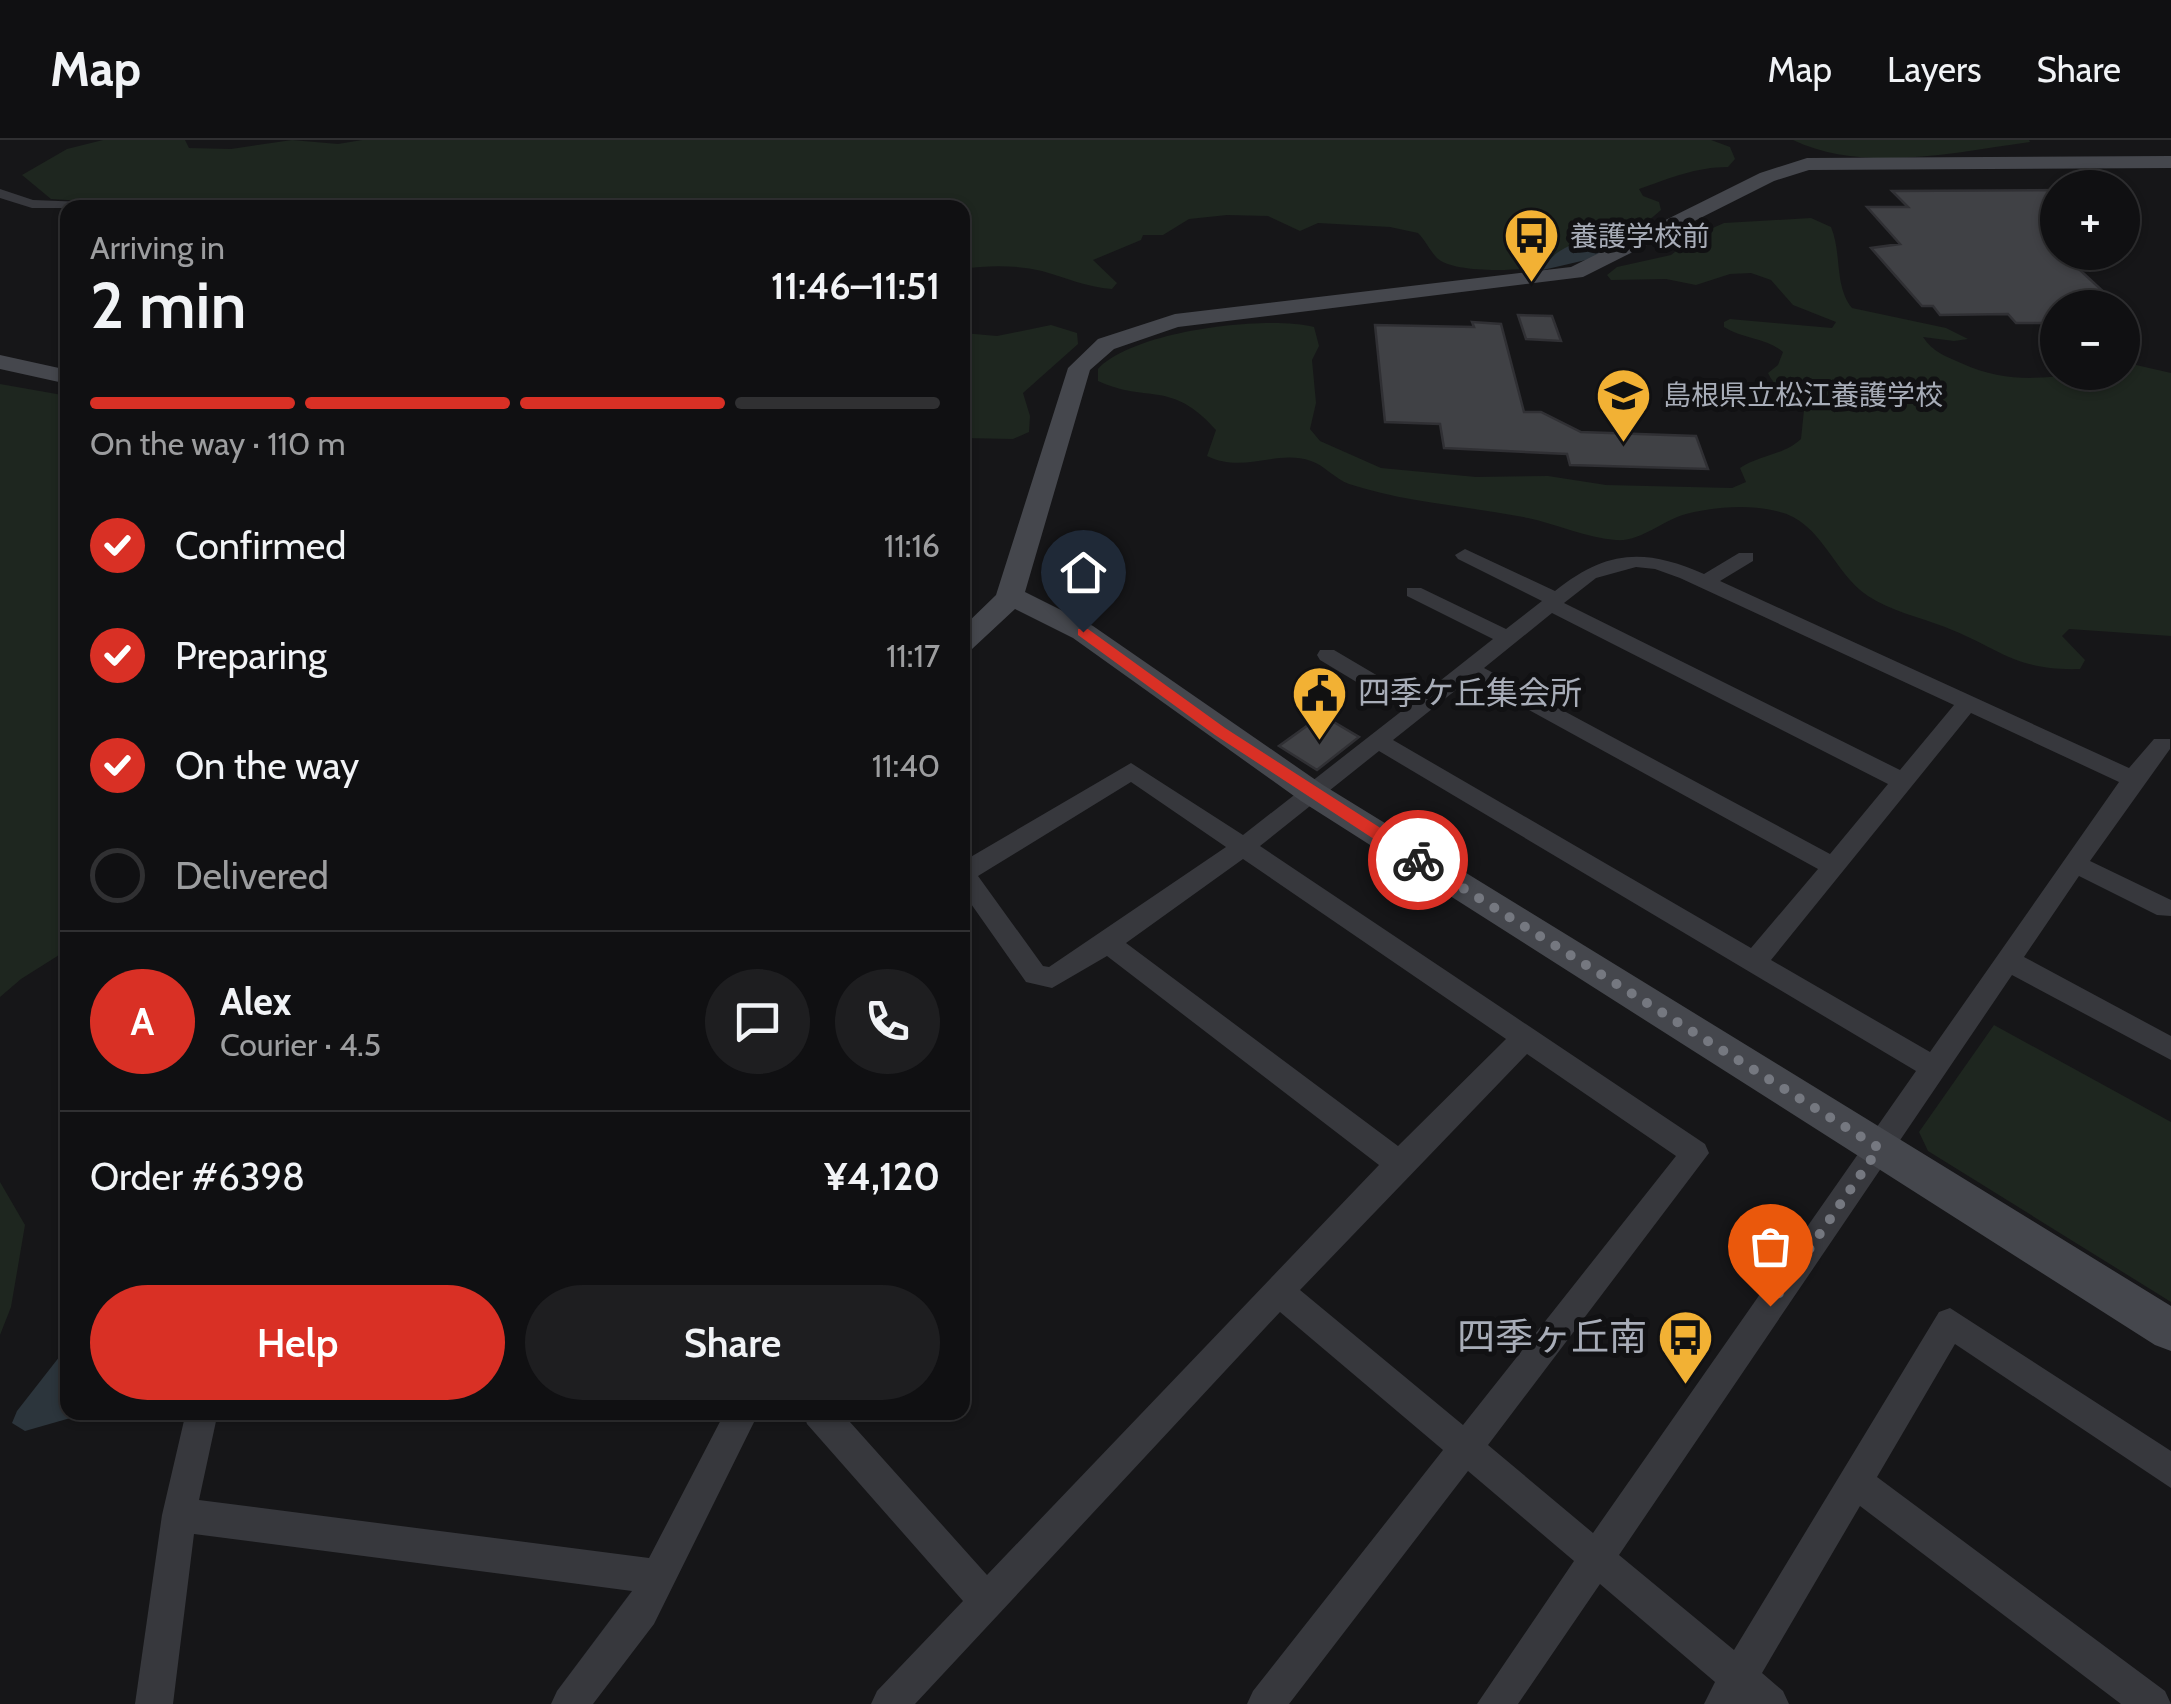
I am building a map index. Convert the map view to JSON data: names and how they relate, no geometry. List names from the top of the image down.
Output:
{
  "places": {
    "bus stop": ["養護学校前", "四季ヶ丘南"],
    "school or university": ["島根県立松江養護学校"],
    "public building": ["四季ケ丘集会所"]
  },
  "page": {
    "header": "Map",
    "nav": ["Map", "Layers", "Share"],
    "map_buttons": ["+", "−"],
    "heading": ["2 min", "Arriving in", "11:46–11:51"],
    "panel": [
      "Alex",
      "Courier · 4.5",
      "Order #6398",
      "¥4,120"
    ],
    "bar": "On the way · 110 m",
    "list": [
      ["Confirmed", "11:16"],
      ["Preparing", "11:17"],
      ["On the way", "11:40"],
      "Delivered"
    ],
    "round": "A",
    "buttons": ["Help", "Share"]
  }
}
